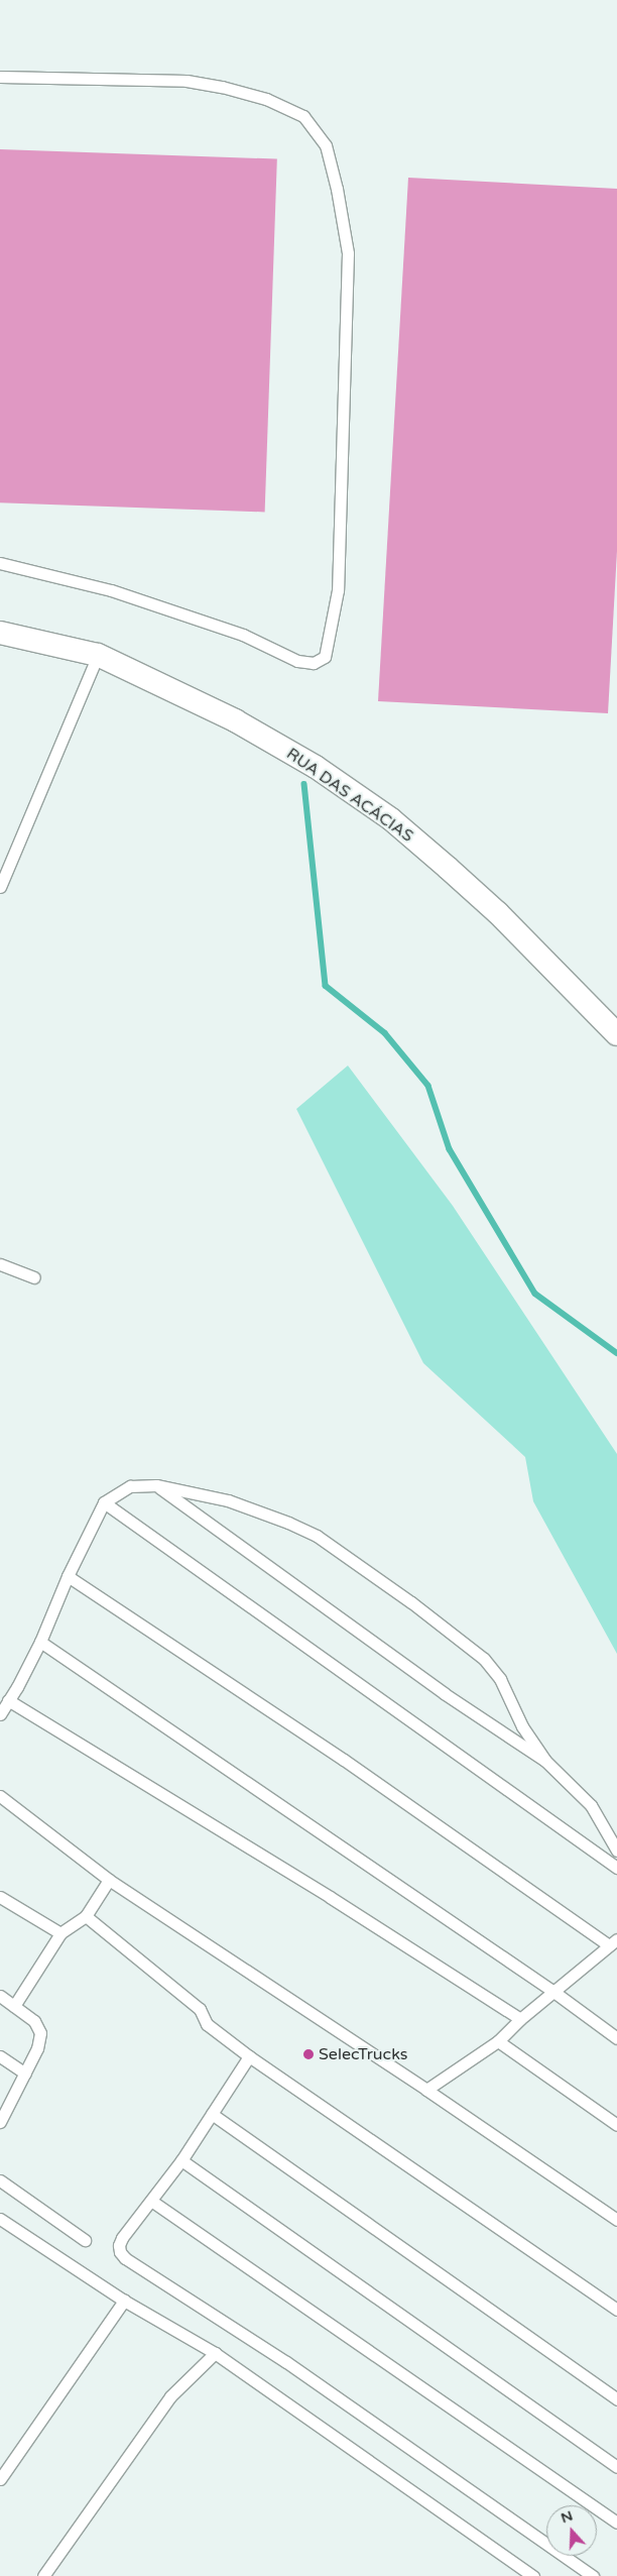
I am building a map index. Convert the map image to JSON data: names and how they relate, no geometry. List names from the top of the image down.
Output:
{
  "streets": {
    "street": ["RUA DAS ACÁCIAS"]
  },
  "places": ["SelecTrucks"],
  "north": "top"
}
